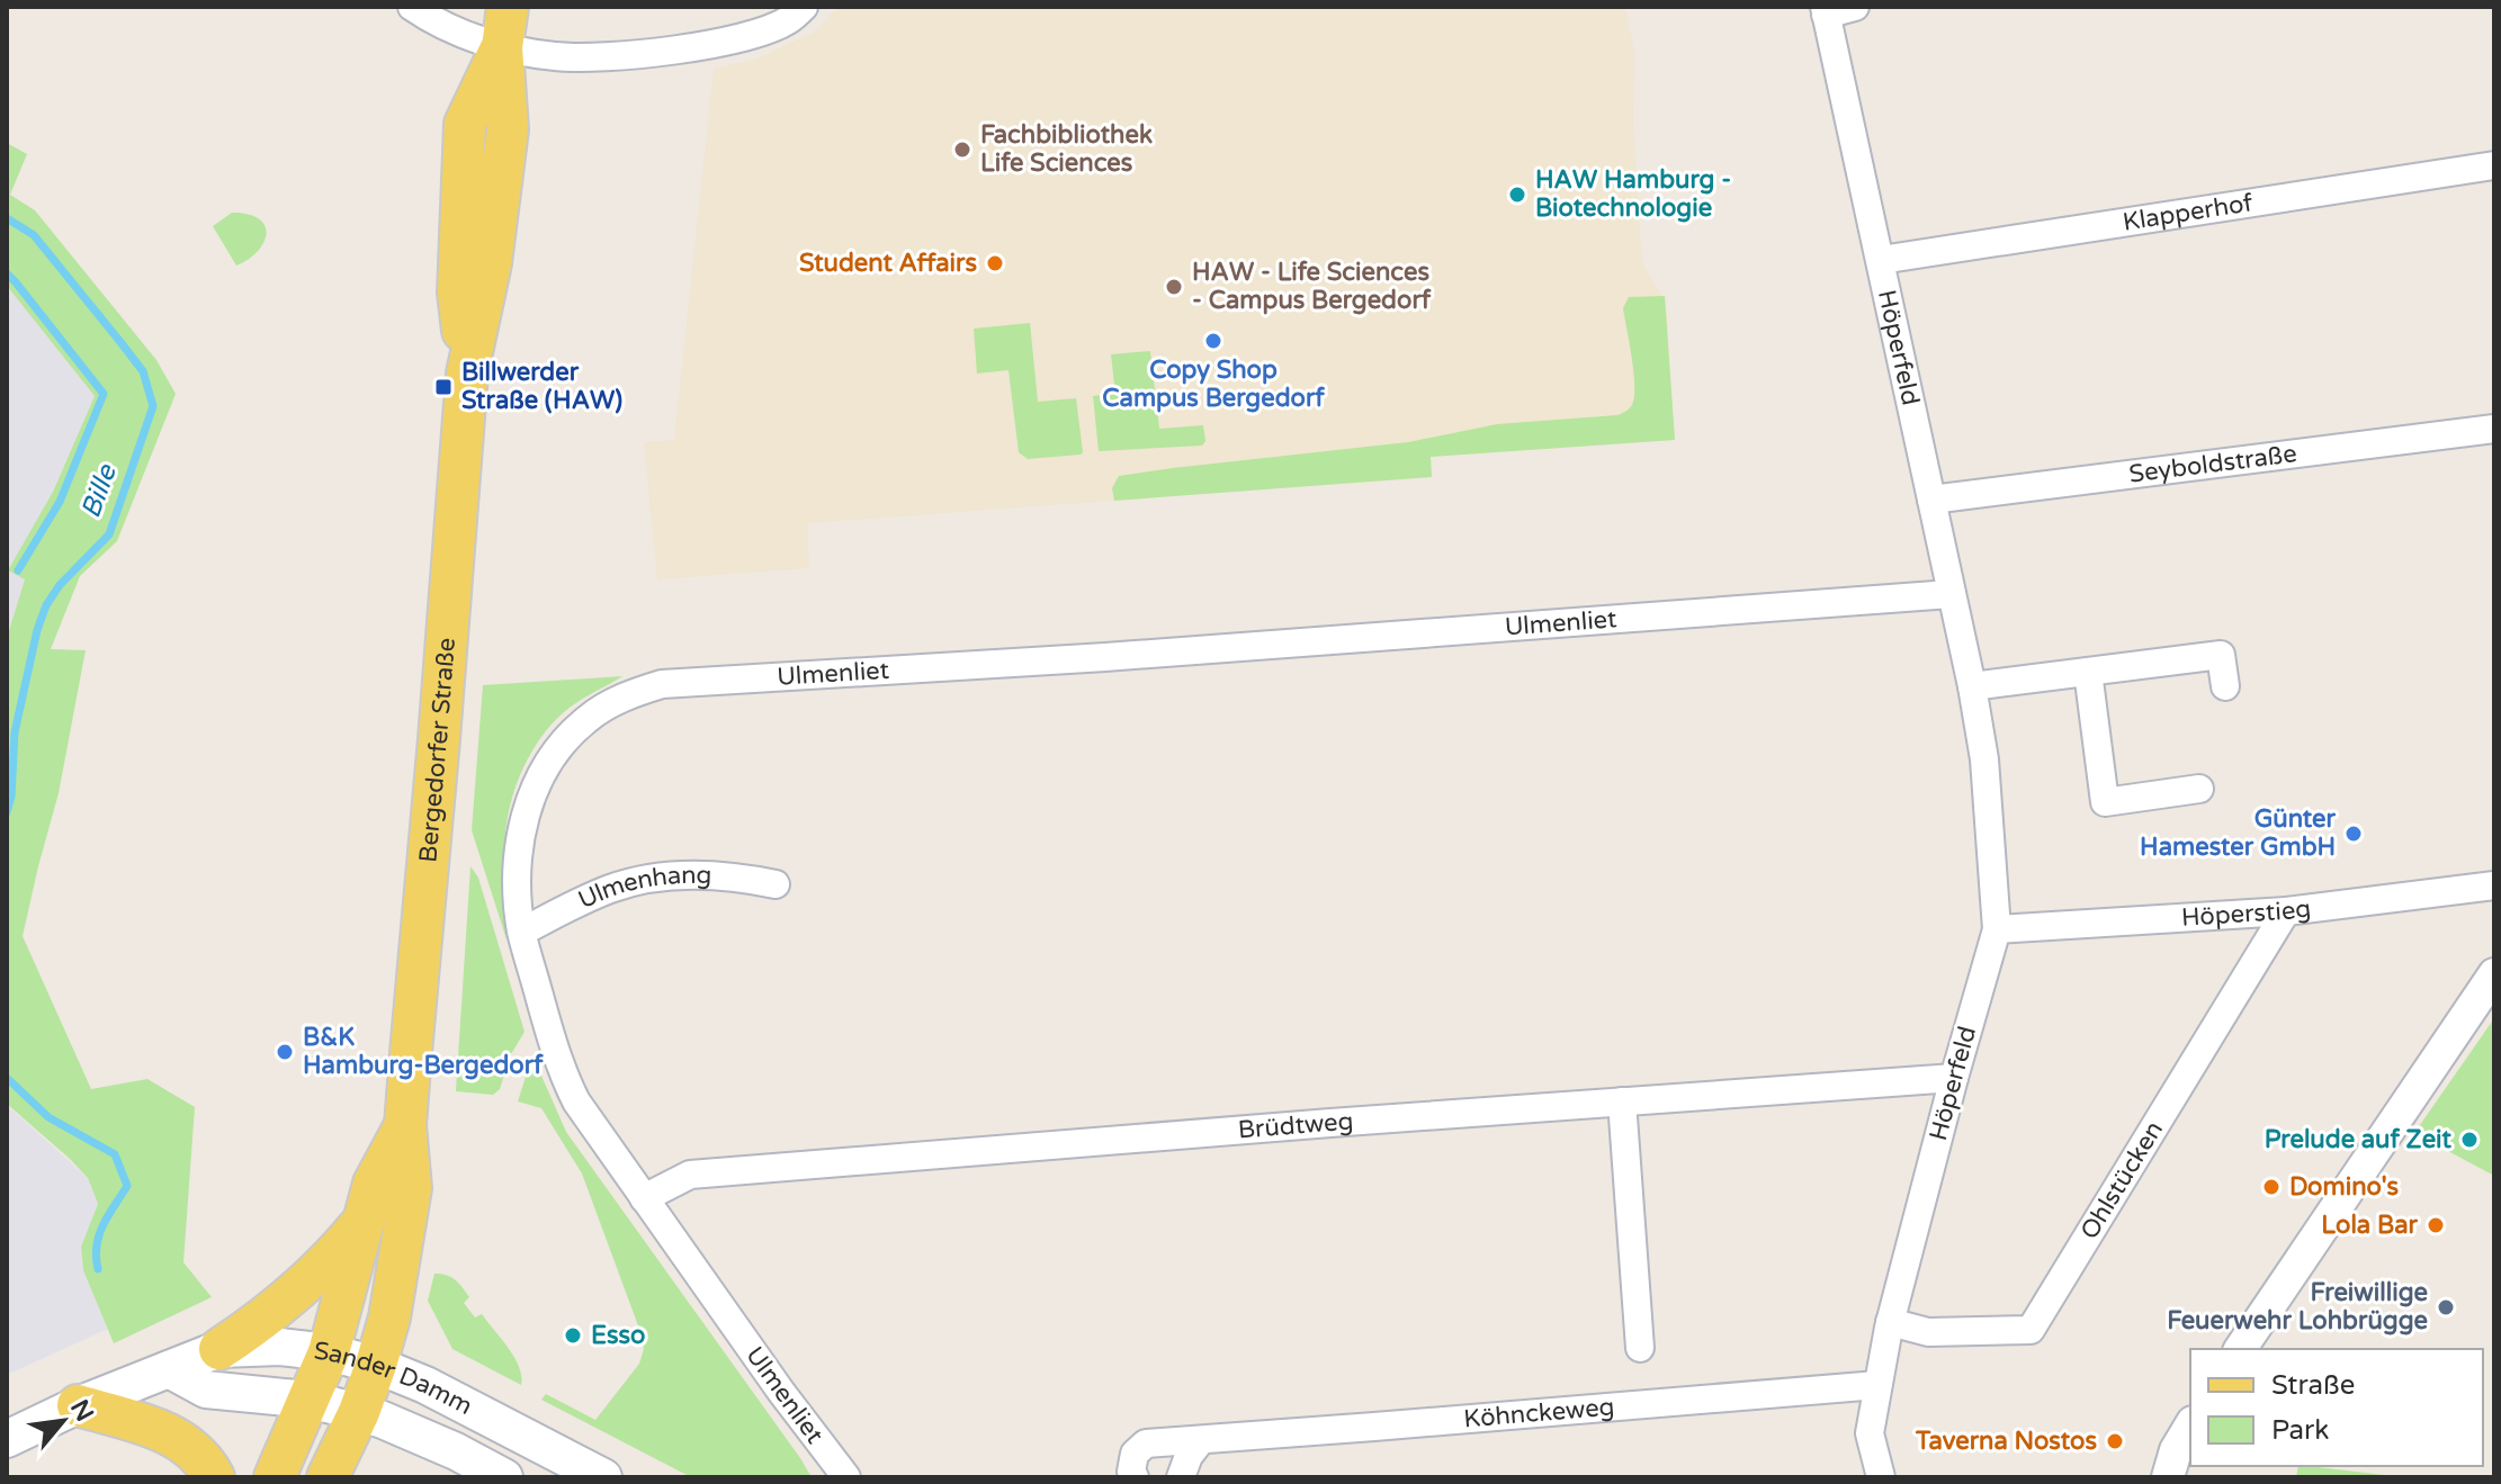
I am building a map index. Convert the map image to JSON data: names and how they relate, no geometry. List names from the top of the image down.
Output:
{
  "streets": {
    "main road": ["Bergedorfer Straße", "Sander Damm"],
    "street": [
      "Klapperhof",
      "Höperfeld",
      "Seyboldstraße",
      "Ulmenliet",
      "Ulmenhang",
      "Höperstieg",
      "Brüdtweg",
      "Ohlstücken",
      "Köhnckeweg"
    ]
  },
  "crossings": [
    ["Klapperhof", "Höperfeld"],
    ["Höperfeld", "Seyboldstraße"],
    ["Höperfeld", "Ulmenliet"],
    ["Höperfeld", "Höperstieg"],
    ["Höperfeld", "Brüdtweg"],
    ["Höperfeld", "Ohlstücken"],
    ["Höperfeld", "Köhnckeweg"],
    ["Ulmenliet", "Ulmenhang"],
    ["Ulmenliet", "Brüdtweg"],
    ["Bergedorfer Straße", "Sander Damm"],
    ["Höperstieg", "Ohlstücken"]
  ],
  "water": ["Bille"],
  "places": {
    "other": [
      "Fachbibliothek Life Sciences",
      "HAW Hamburg - Biotechnologie",
      "Student Affairs",
      "HAW - Life Sciences - Campus Bergedorf",
      "Copy Shop Campus Bergedorf",
      "Günter Hamester GmbH",
      "B&K Hamburg-Bergedorf",
      "Prelude auf Zeit",
      "Domino's",
      "Lola Bar",
      "Freiwillige Feuerwehr Lohbrügge",
      "Esso",
      "Taverna Nostos"
    ],
    "transit": ["Billwerder Straße (HAW)"]
  },
  "legend": ["Straße", "Park"],
  "north": "top right"
}
